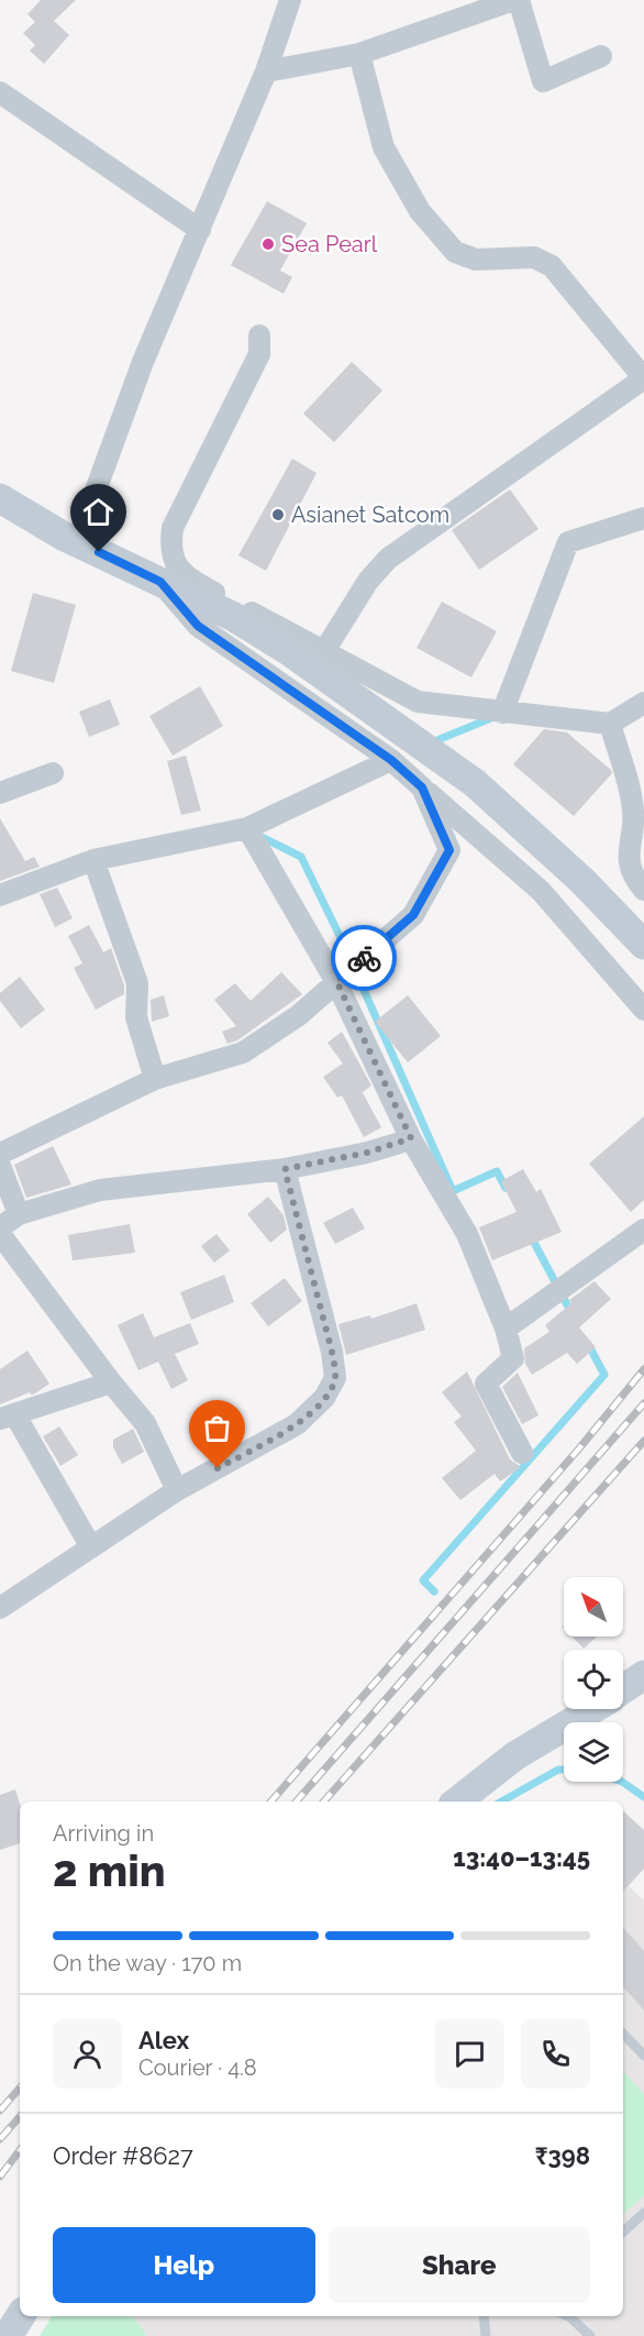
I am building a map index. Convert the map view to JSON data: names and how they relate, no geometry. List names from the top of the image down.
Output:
{
  "places": ["Sea Pearl", "Asianet Satcom"],
  "north": "top left",
  "page": {
    "heading": ["2 min", "Arriving in", "13:40–13:45"],
    "panel": [
      "Alex",
      "Courier · 4.8",
      "Order #8627",
      "₹398"
    ],
    "bar": "On the way · 170 m",
    "buttons": ["Help", "Share"]
  }
}
